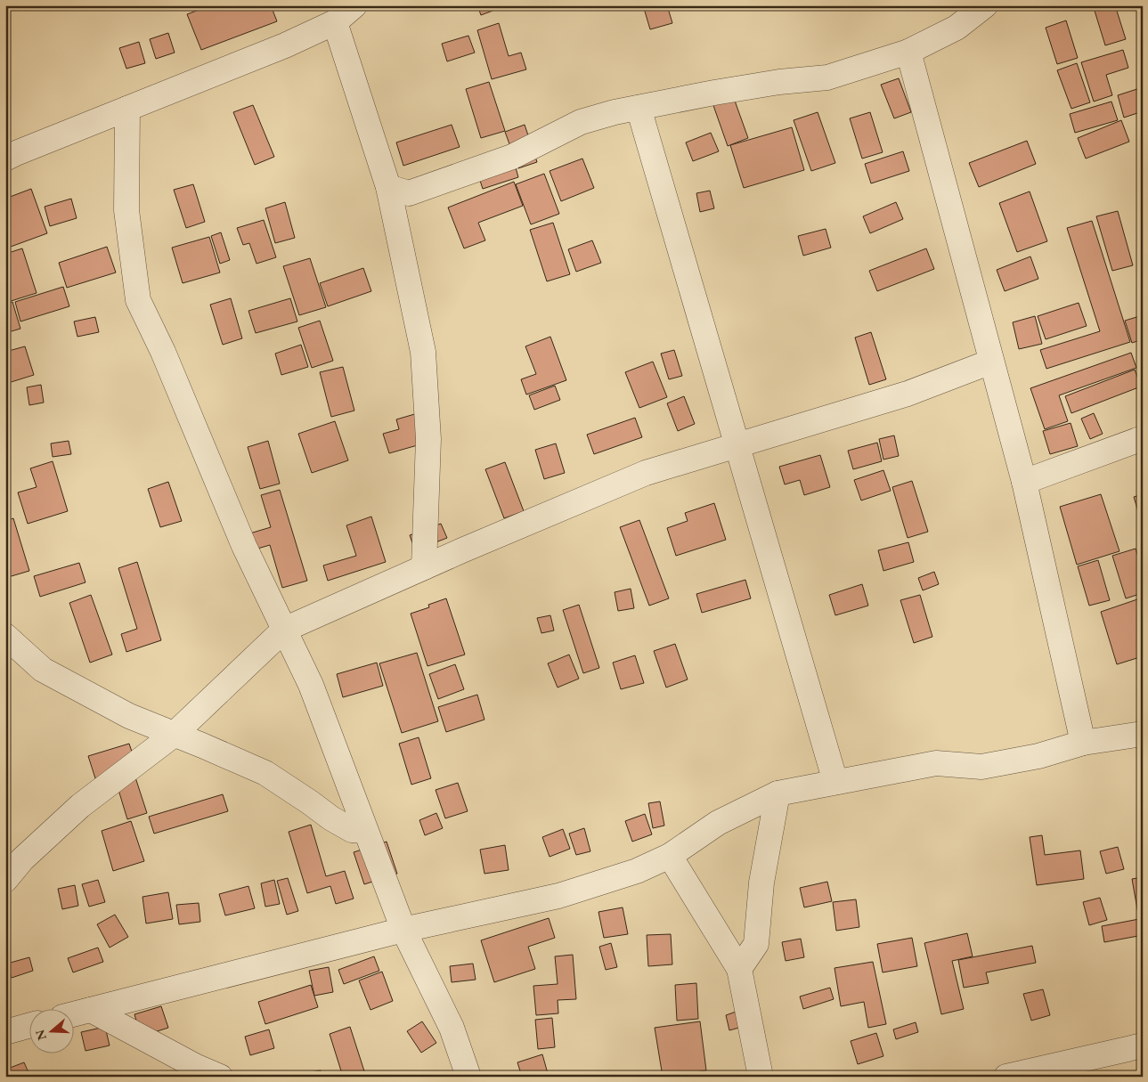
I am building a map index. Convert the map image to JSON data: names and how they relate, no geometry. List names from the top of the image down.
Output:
{
  "north": "left"
}
